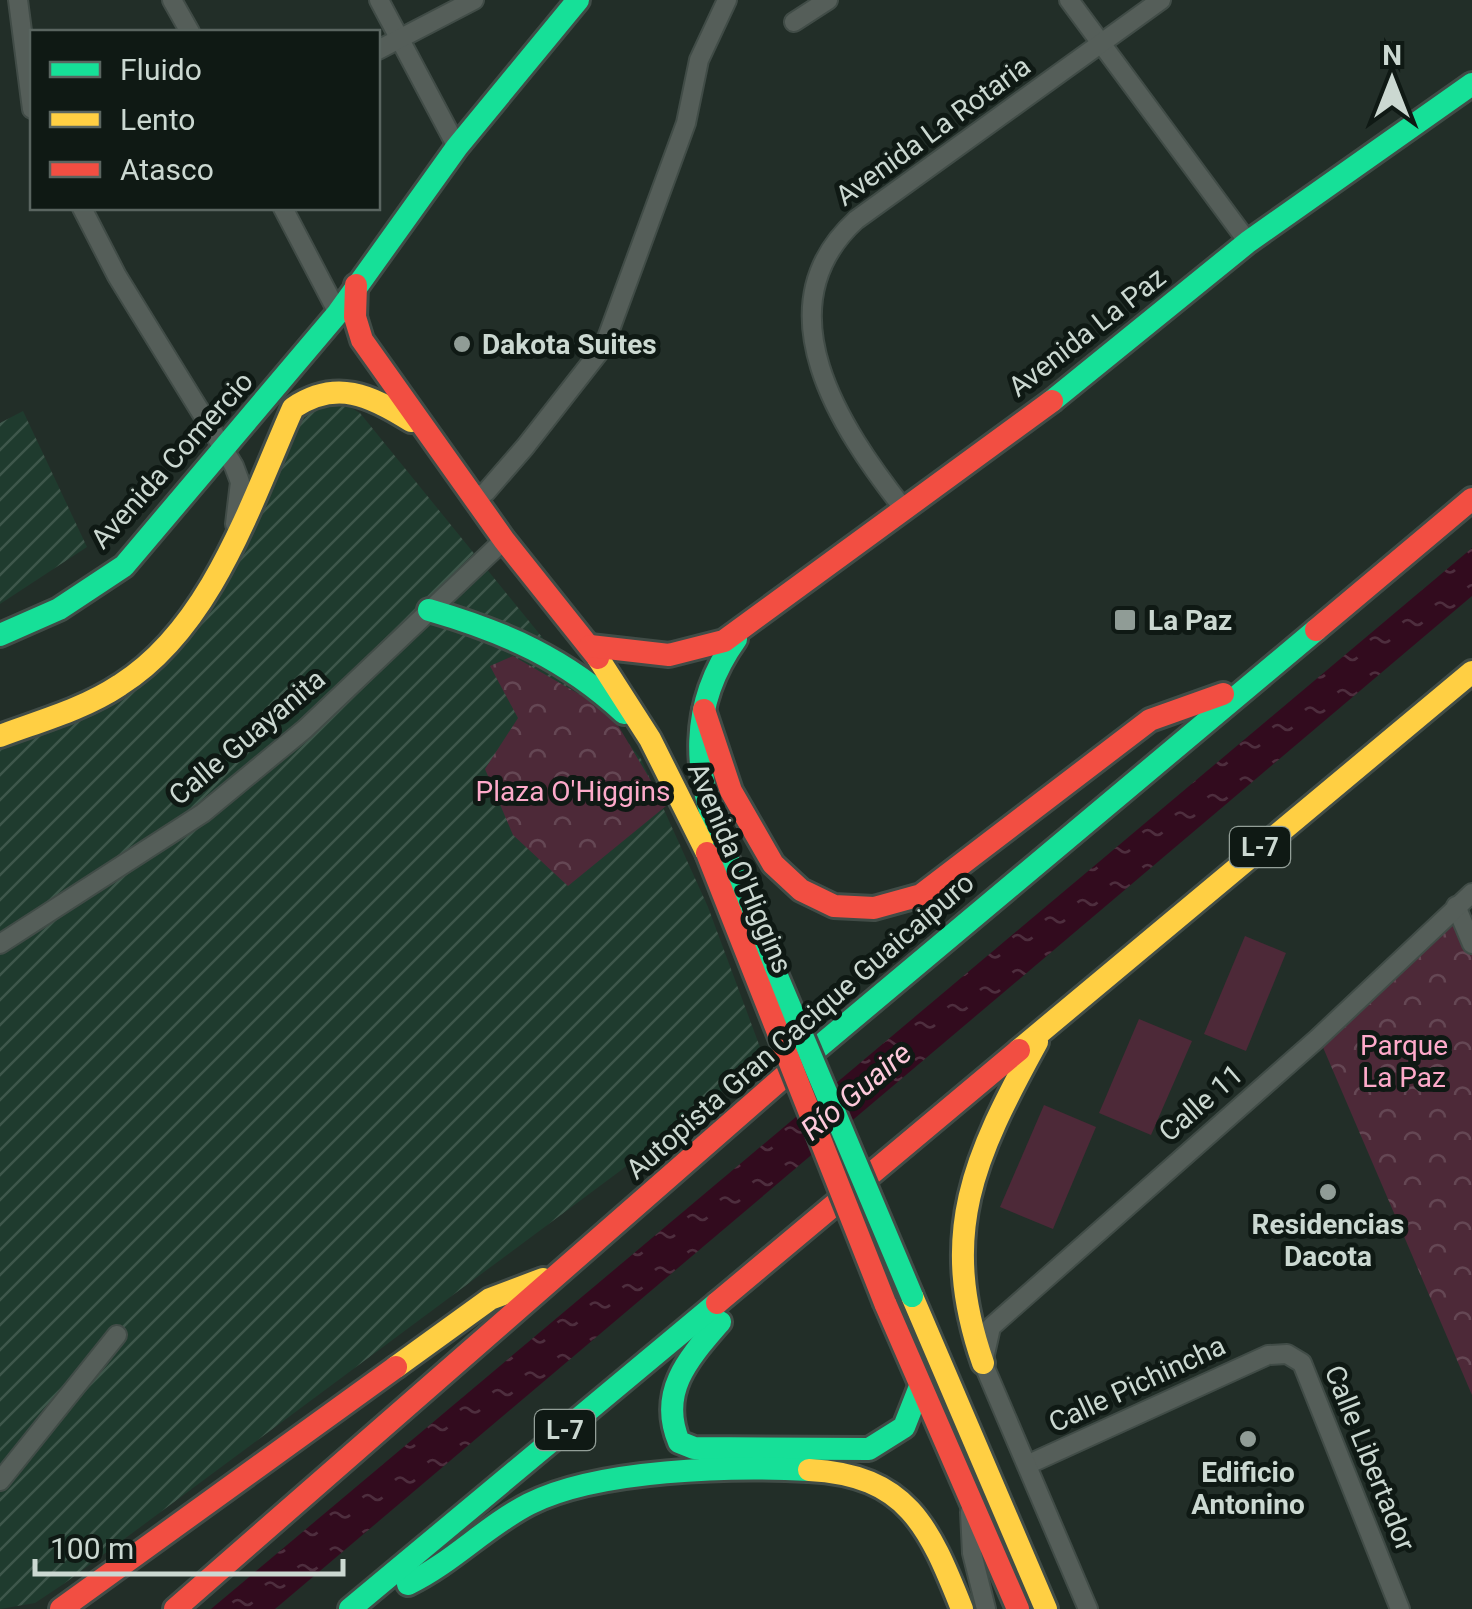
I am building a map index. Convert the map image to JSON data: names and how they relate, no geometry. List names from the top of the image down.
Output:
{
  "streets": {
    "main road": [
      "Avenida La Paz",
      "Avenida Comercio",
      "L-7",
      "Avenida O'Higgins",
      "Autopista Gran Cacique Guaicaipuro"
    ],
    "street": [
      "Avenida La Rotaria",
      "Calle Guayanita",
      "Calle 11",
      "Calle Pichincha",
      "Calle Libertador"
    ]
  },
  "crossings": [
    ["Avenida La Rotaria", "Avenida La Paz"],
    ["Avenida La Paz", "Avenida O'Higgins"],
    ["Avenida Comercio", "Avenida O'Higgins"],
    ["Calle Guayanita", "Avenida O'Higgins"],
    ["Calle Pichincha", "Calle Libertador"]
  ],
  "water": ["Río Guaire"],
  "parks": ["Plaza O'Higgins", "Parque La Paz"],
  "places": {
    "other": ["Dakota Suites", "Residencias Dacota", "Edificio Antonino"],
    "transit": ["La Paz"]
  },
  "legend": ["Fluido", "Lento", "Atasco"],
  "scale_bar": "100 m",
  "north": "top"
}
